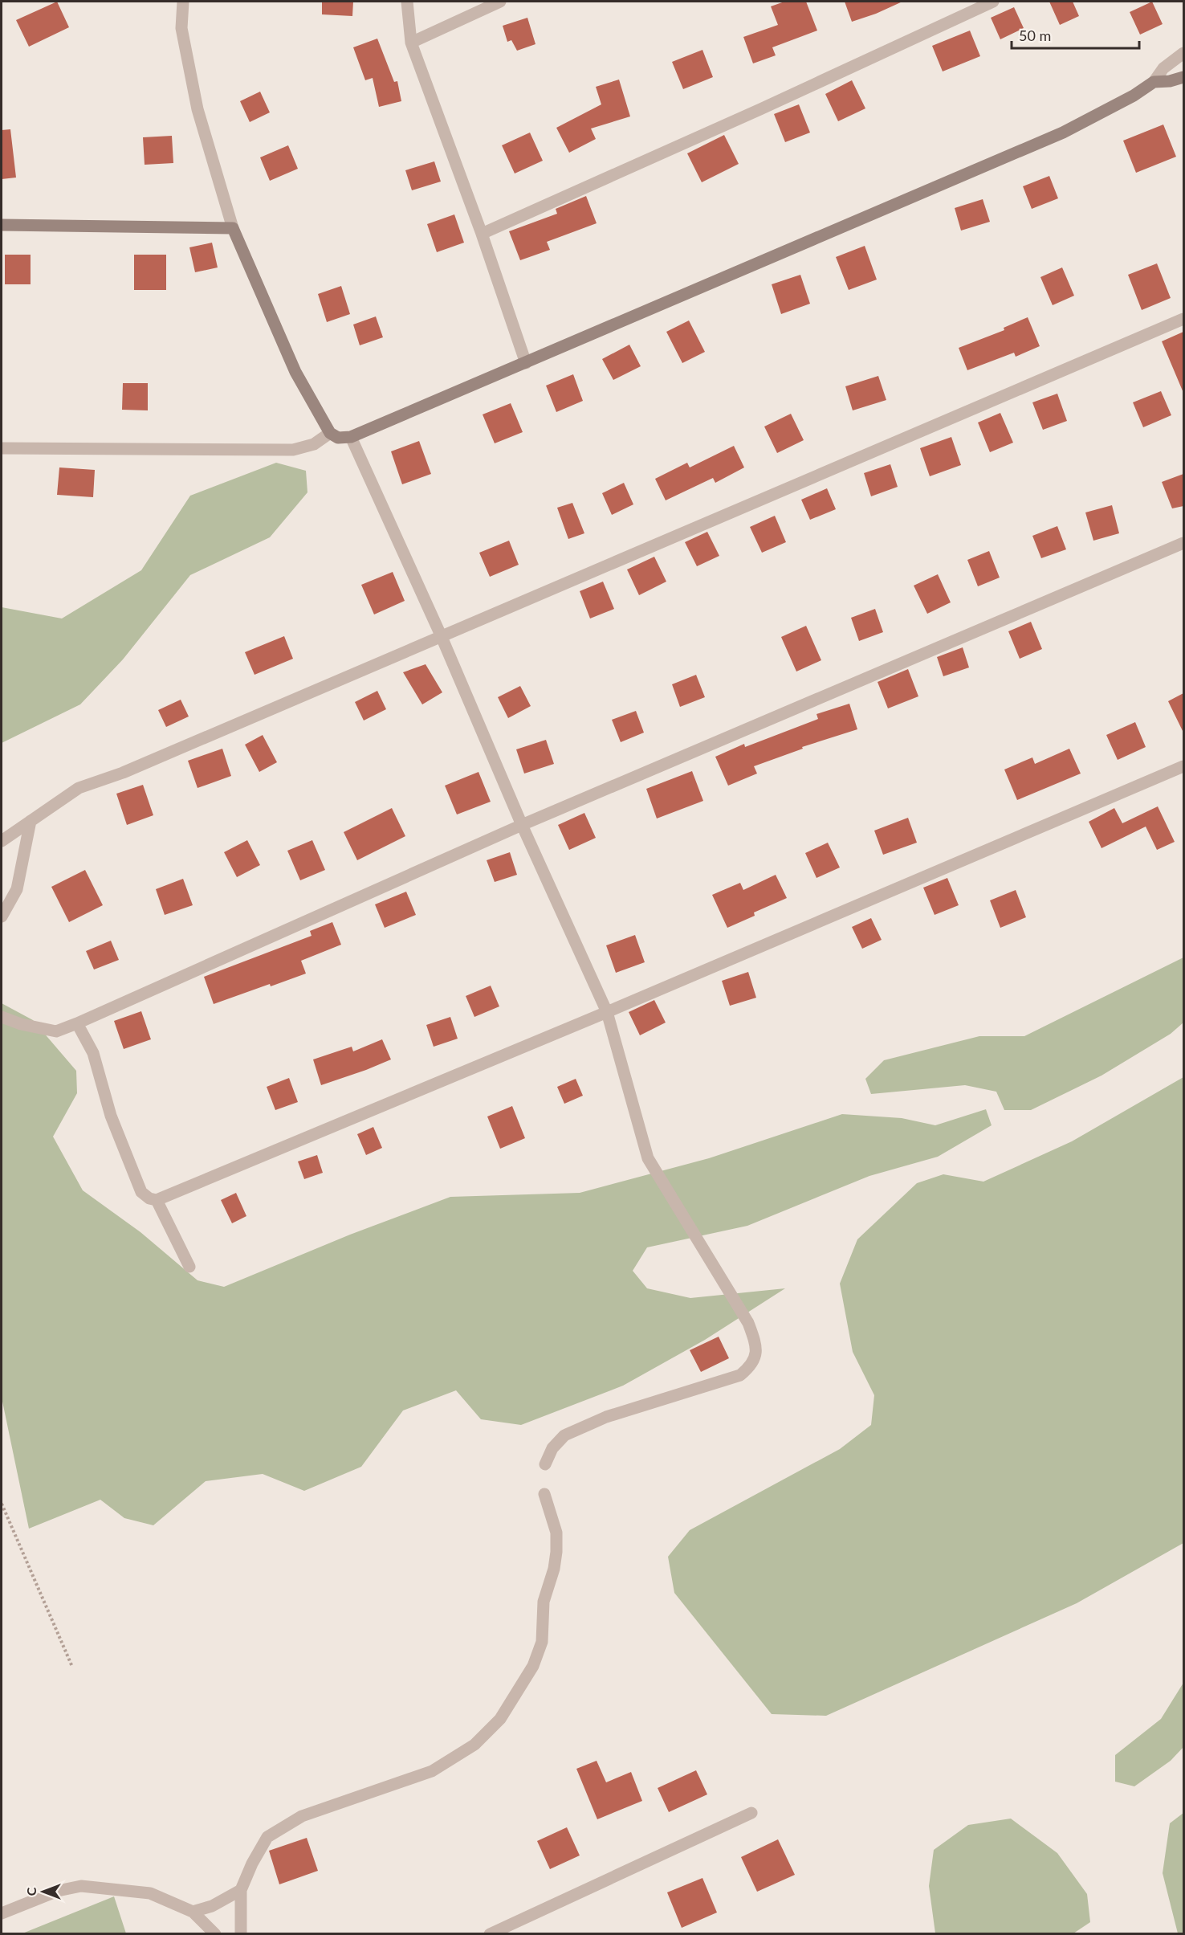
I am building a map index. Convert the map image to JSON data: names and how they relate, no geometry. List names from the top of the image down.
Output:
{
  "scale_bar": "50 m",
  "north": "left"
}
